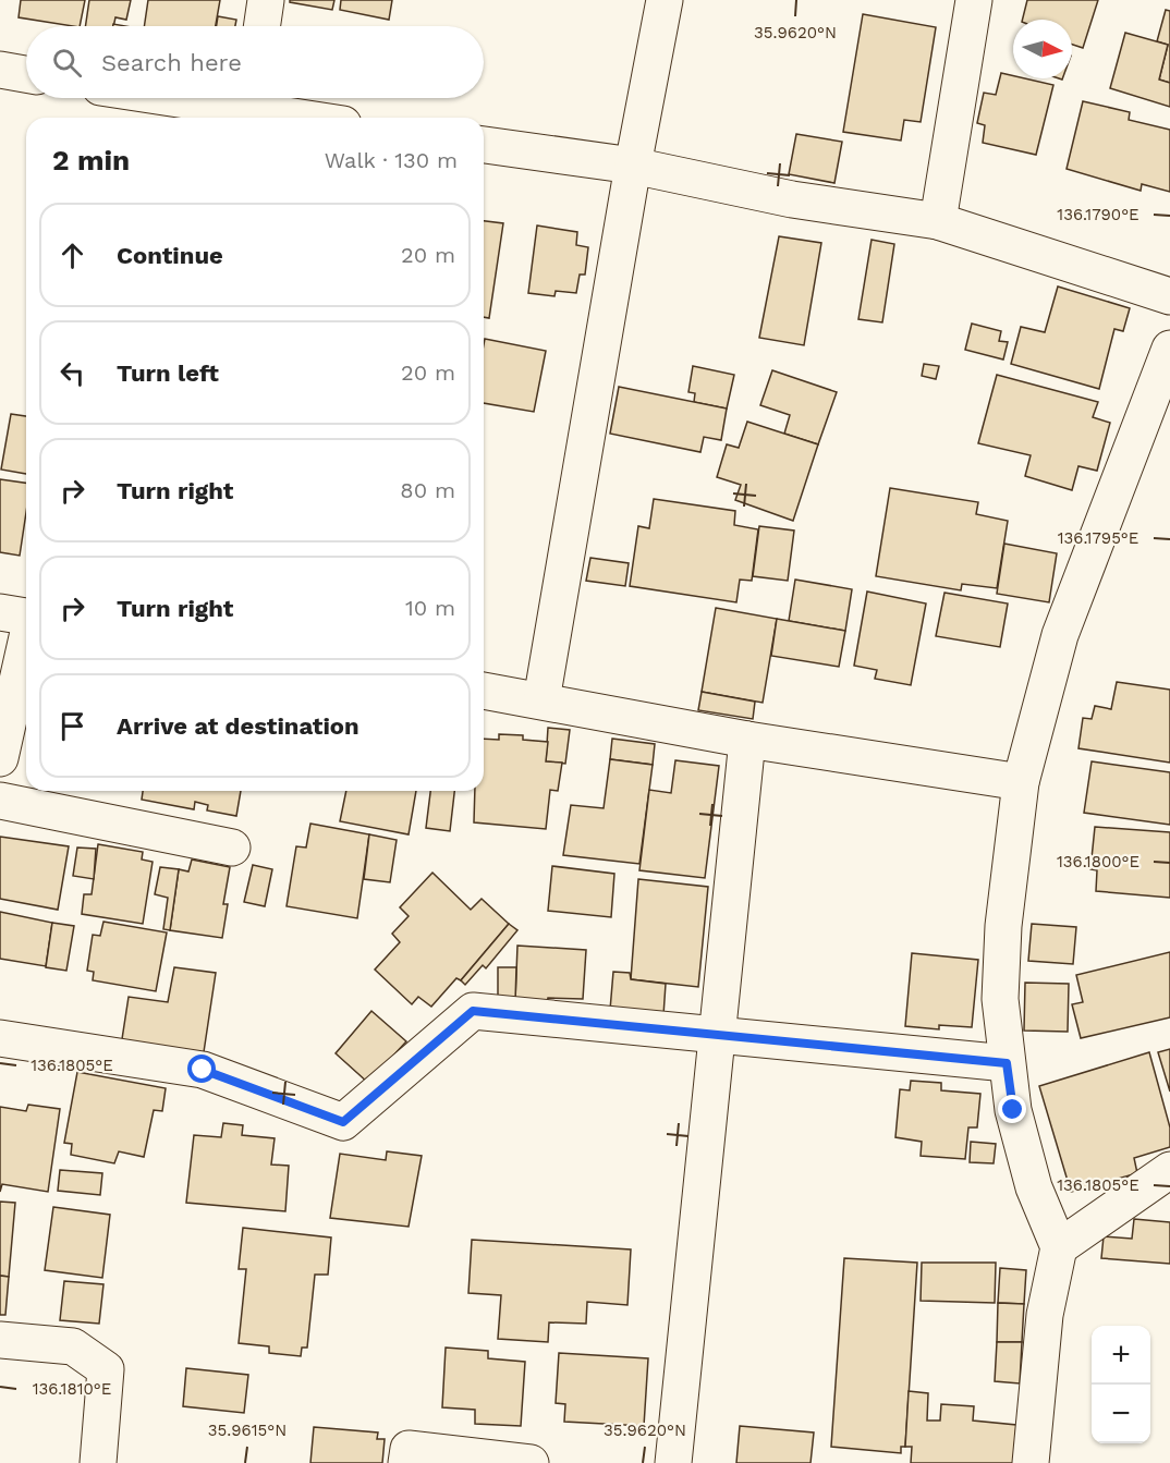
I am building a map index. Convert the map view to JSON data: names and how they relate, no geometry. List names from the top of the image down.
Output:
{
  "north": "right",
  "page": {
    "search": "Search here",
    "heading": ["2 min", "Walk · 130 m"],
    "list": [
      ["Continue", "20 m"],
      ["Turn left", "20 m"],
      ["Turn right", "80 m"],
      ["Turn right", "10 m"],
      "Arrive at destination"
    ],
    "map_buttons": ["+", "−"]
  },
  "coordinates": [
    "35.9620°N",
    "136.1790°E",
    "136.1795°E",
    "136.1800°E",
    "136.1805°E",
    "136.1810°E",
    "35.9615°N"
  ]
}
